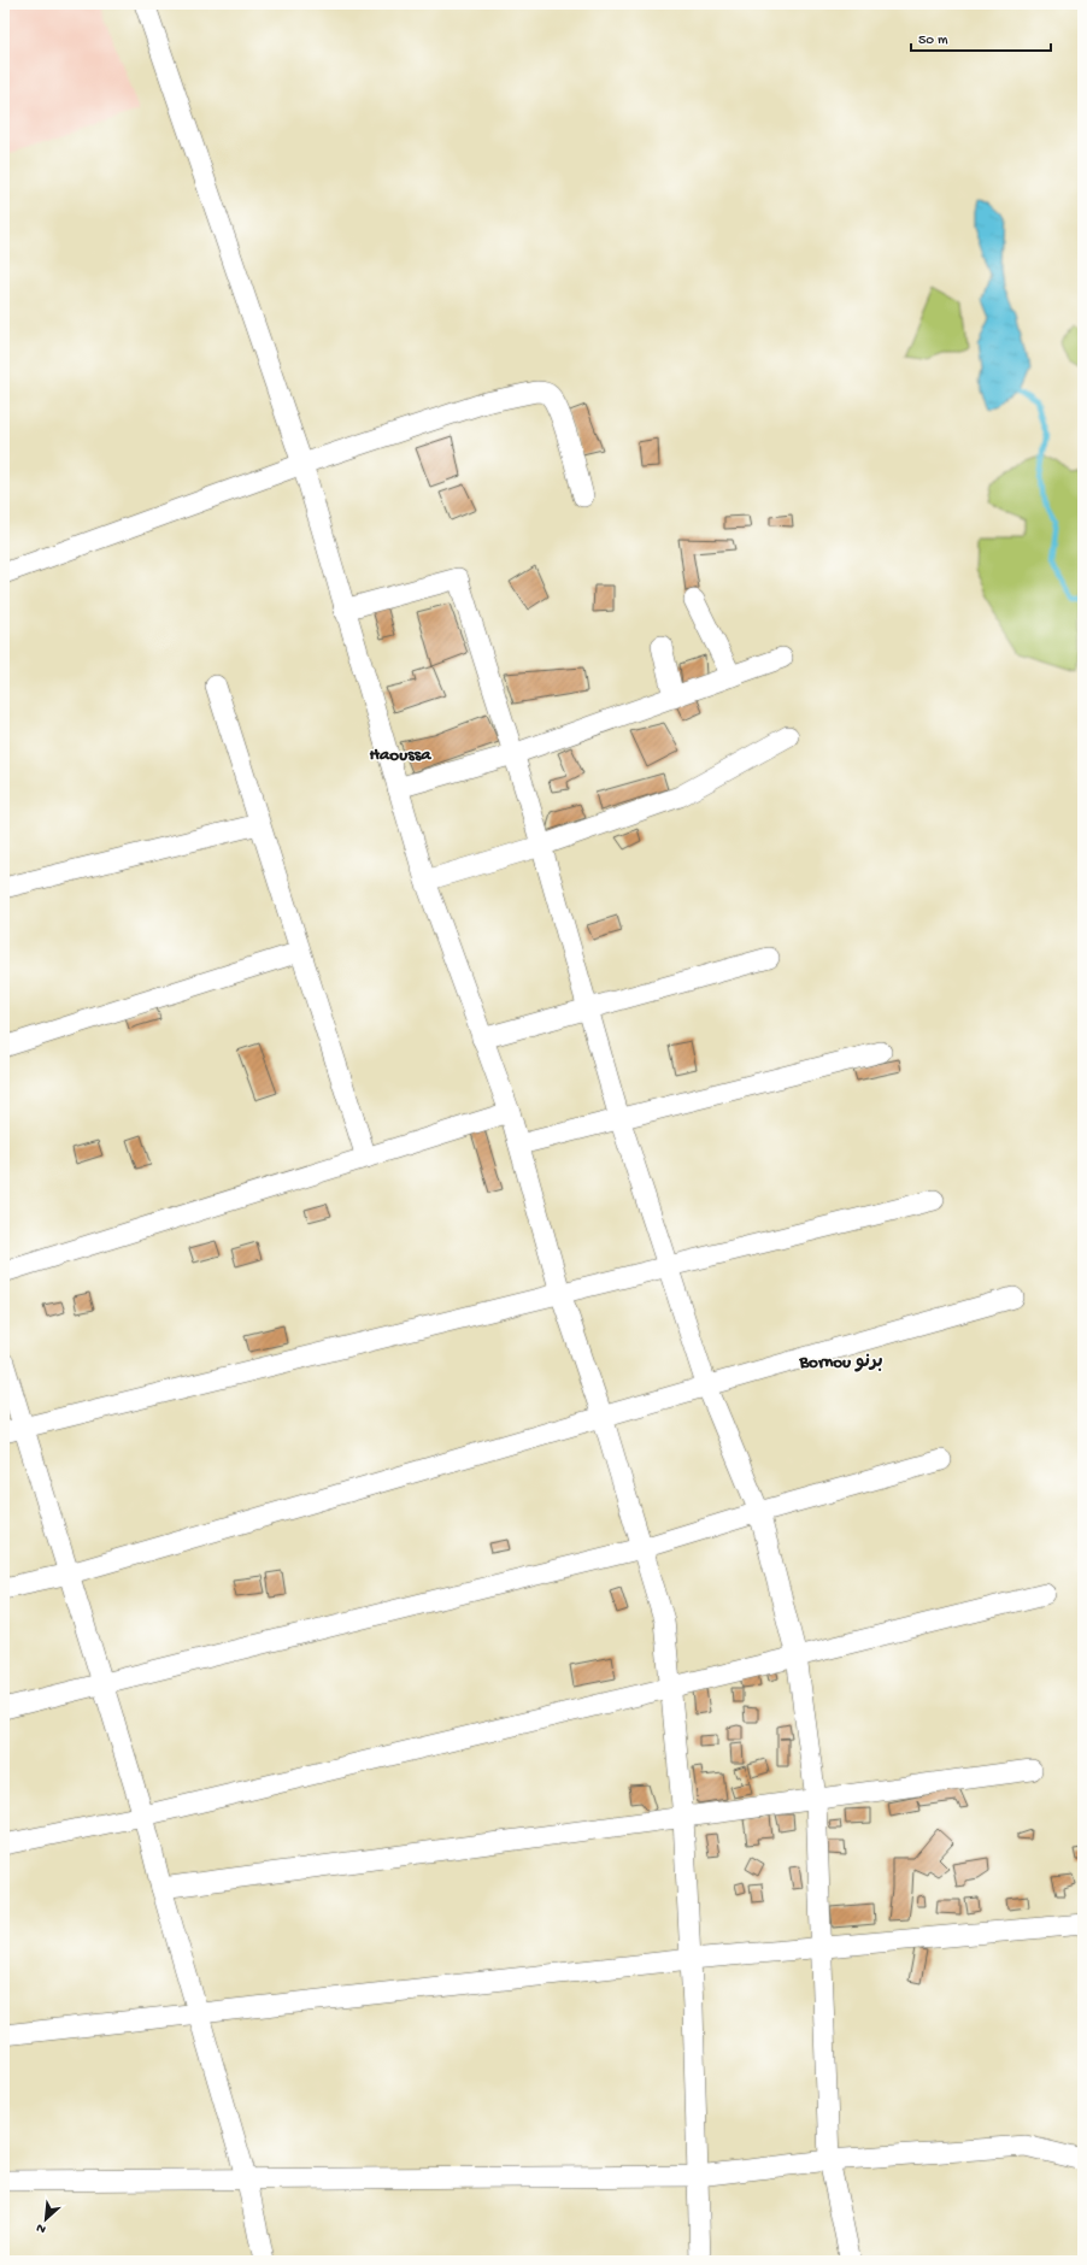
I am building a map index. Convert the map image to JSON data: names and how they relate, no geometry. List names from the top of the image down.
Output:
{
  "districts": ["Haoussa", "Bornou برنو"],
  "scale_bar": "50 m",
  "north": "bottom left"
}
